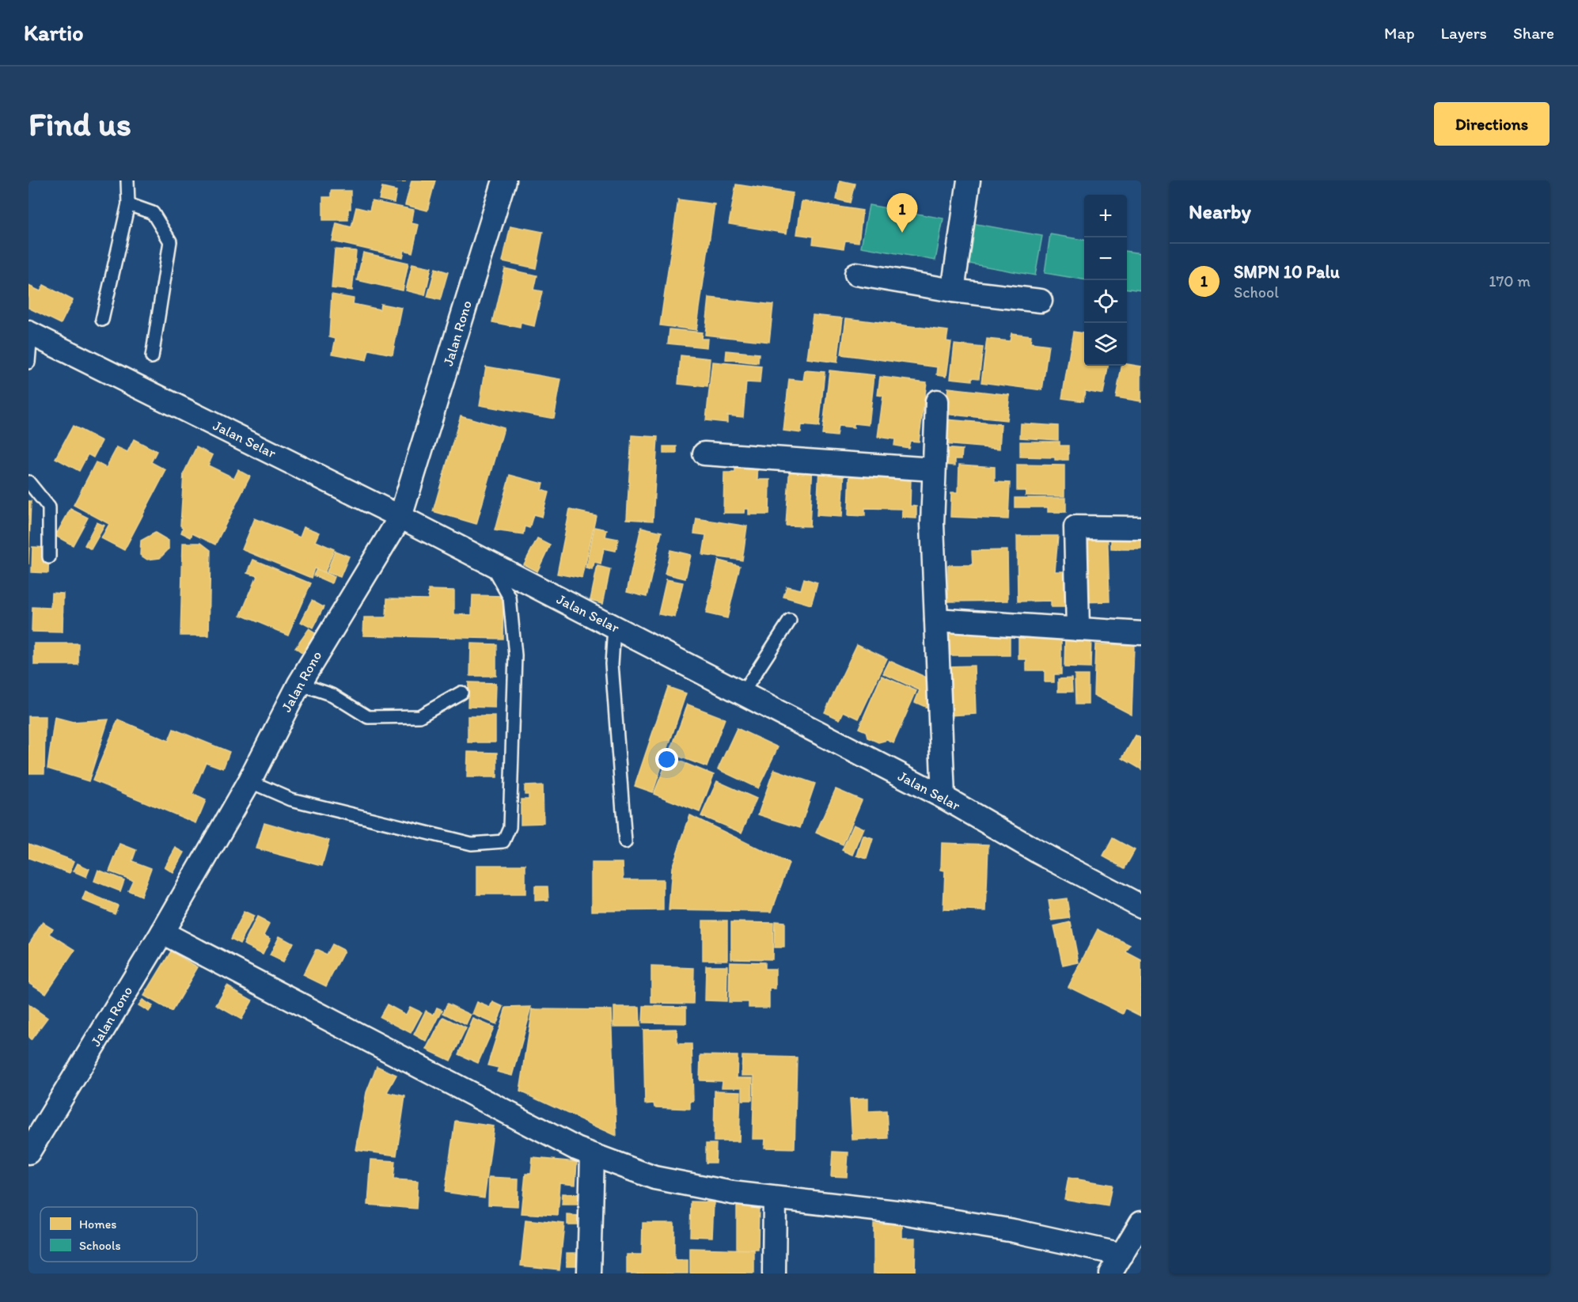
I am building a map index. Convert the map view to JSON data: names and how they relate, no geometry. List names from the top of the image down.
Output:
{
  "streets": {
    "street": ["Jalan Rono", "Jalan Selar"]
  },
  "crossings": [
    ["Jalan Rono", "Jalan Selar"]
  ],
  "legend": ["Homes", "Schools"],
  "page": {
    "header": "Kartio",
    "nav": ["Map", "Layers", "Share"],
    "buttons": "Directions",
    "title": "Find us",
    "heading": "Nearby",
    "pins": "1",
    "map_buttons": ["+", "−"],
    "list": [
      {
        "mark": "1",
        "name": "SMPN 10 Palu",
        "note": "School",
        "value": "170 m"
      }
    ]
  }
}
